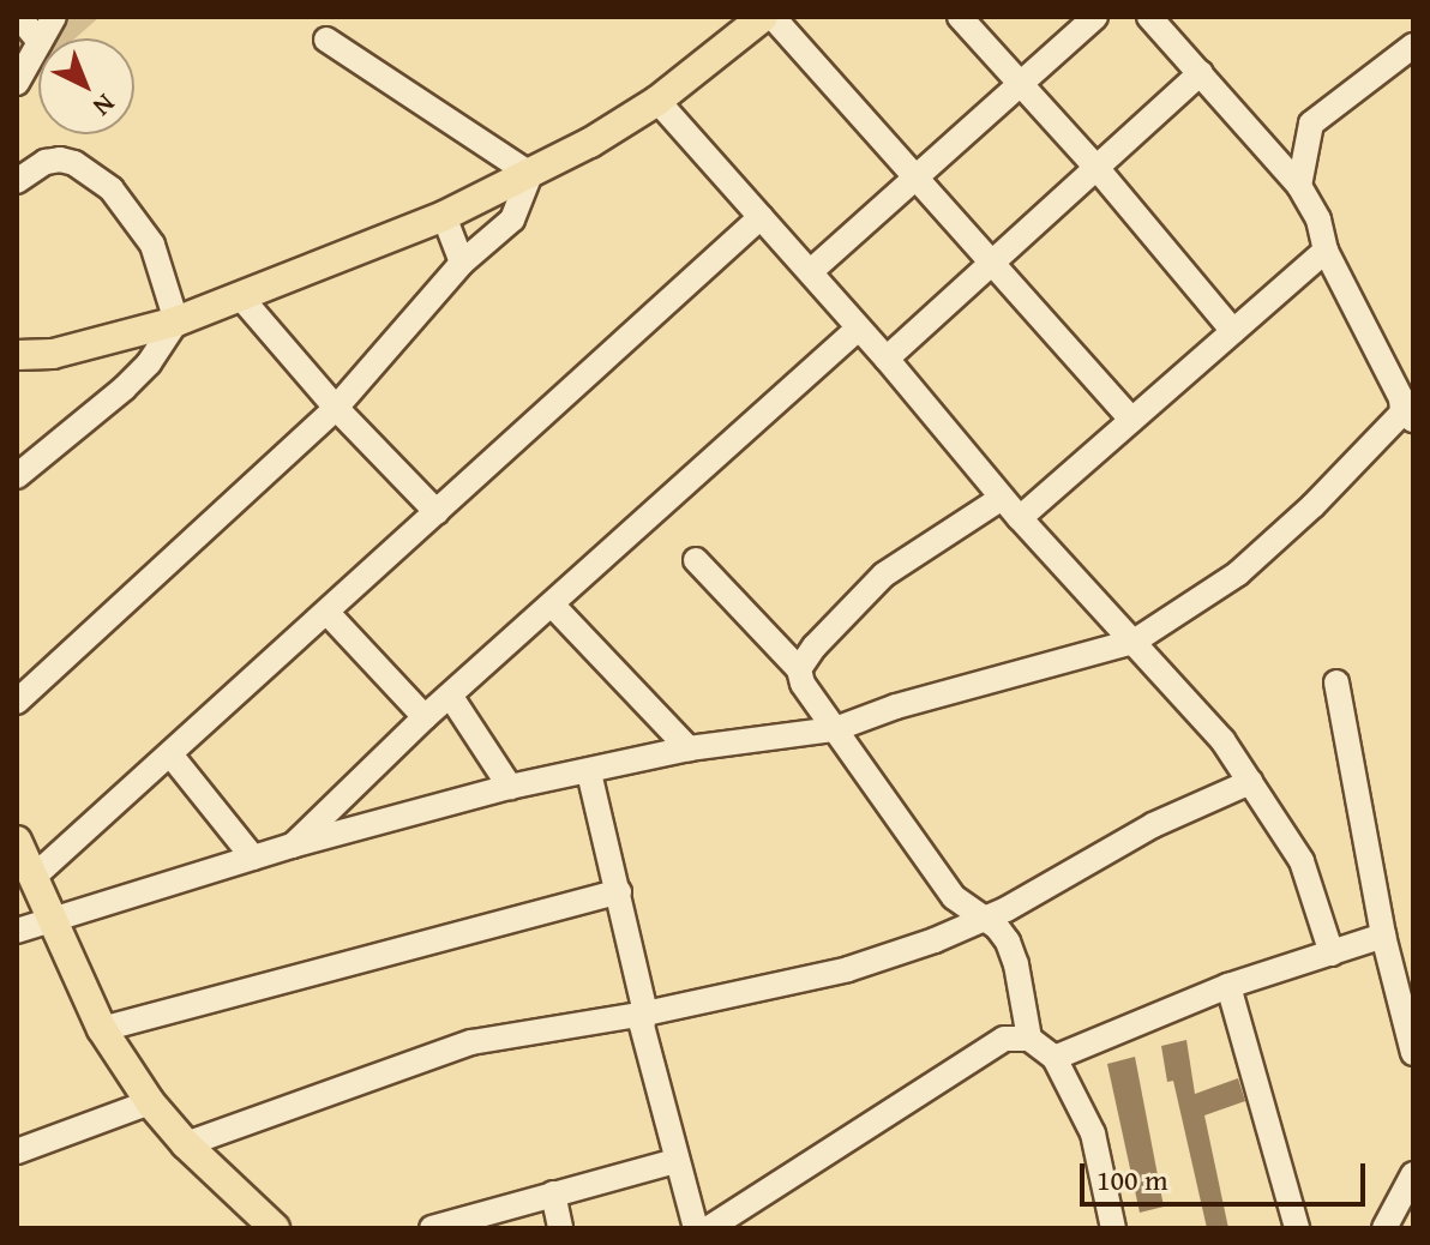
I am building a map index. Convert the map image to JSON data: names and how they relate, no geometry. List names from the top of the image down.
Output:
{
  "scale_bar": "100 m",
  "north": "bottom right"
}
